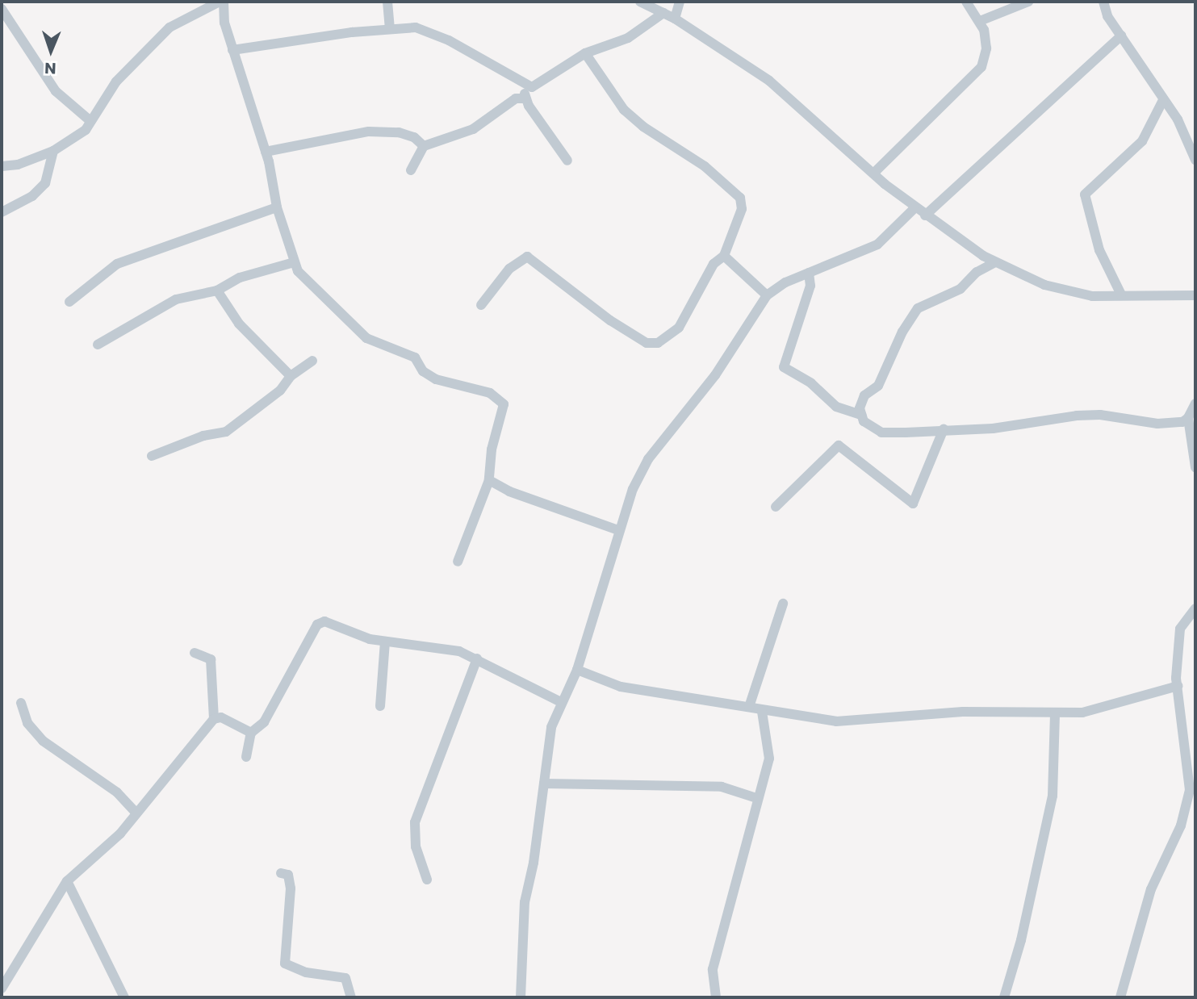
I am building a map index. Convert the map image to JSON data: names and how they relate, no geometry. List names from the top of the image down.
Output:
{
  "north": "bottom"
}
